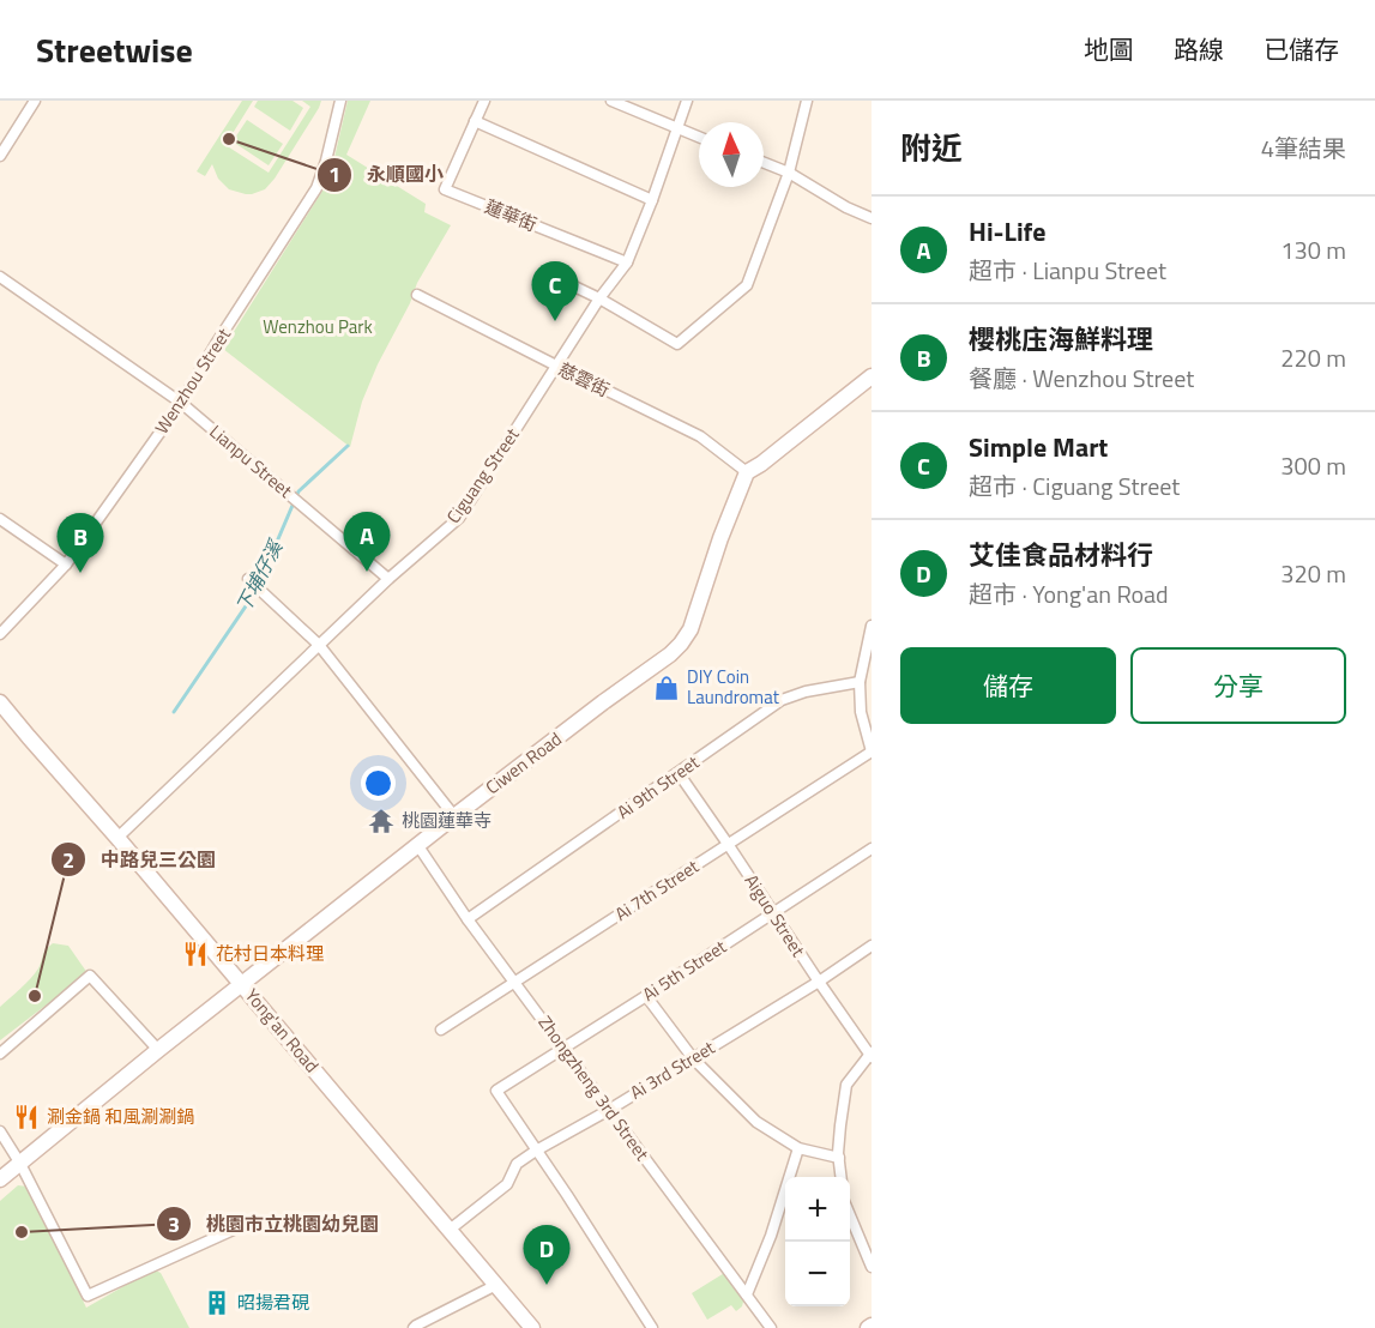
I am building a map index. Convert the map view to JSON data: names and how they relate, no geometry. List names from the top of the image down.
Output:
{
  "streets": {
    "street": [
      "蓮華街",
      "慈雲街",
      "Wenzhou Street",
      "Lianpu Street",
      "Ciguang Street",
      "Ciwen Road",
      "Ai 9th Street",
      "Ai 7th Street",
      "Aiguo Street",
      "Ai 5th Street",
      "Yong'an Road",
      "Ai 3rd Street",
      "Zhongzheng 3rd Street"
    ]
  },
  "crossings": [
    ["蓮華街", "Ciguang Street"],
    ["慈雲街", "Ciguang Street"],
    ["慈雲街", "Ciwen Road"],
    ["Wenzhou Street", "Lianpu Street"],
    ["Lianpu Street", "Ciguang Street"],
    ["Ciguang Street", "Yong'an Road"],
    ["Ciwen Road", "Yong'an Road"],
    ["Ciwen Road", "Zhongzheng 3rd Street"],
    ["Ai 9th Street", "Aiguo Street"],
    ["Ai 9th Street", "Zhongzheng 3rd Street"],
    ["Ai 7th Street", "Aiguo Street"],
    ["Ai 7th Street", "Zhongzheng 3rd Street"],
    ["Aiguo Street", "Ai 5th Street"],
    ["Aiguo Street", "Ai 3rd Street"],
    ["Ai 5th Street", "Ai 3rd Street"],
    ["Ai 5th Street", "Zhongzheng 3rd Street"],
    ["Yong'an Road", "Ai 3rd Street"],
    ["Ai 3rd Street", "Zhongzheng 3rd Street"]
  ],
  "water": ["下埔仔溪"],
  "parks": ["Wenzhou Park"],
  "places": {
    "other": ["永順國小", "中路兒三公園", "桃園市立桃園幼兒園"],
    "shop": ["DIY Coin Laundromat"],
    "temple": ["桃園蓮華寺"],
    "restaurant": ["花村日本料理", "涮金鍋 和風涮涮鍋"],
    "building": ["昭揚君硯"]
  },
  "north": "top",
  "page": {
    "header": "Streetwise",
    "nav": ["地圖", "路線", "已儲存"],
    "heading": ["附近", "4筆結果"],
    "list": [
      {
        "mark": "A",
        "name": "Hi-Life",
        "note": "超市 · Lianpu Street",
        "value": "130 m"
      },
      {
        "mark": "B",
        "name": "櫻桃庒海鮮料理",
        "note": "餐廳 · Wenzhou Street",
        "value": "220 m"
      },
      {
        "mark": "C",
        "name": "Simple Mart",
        "note": "超市 · Ciguang Street",
        "value": "300 m"
      },
      {
        "mark": "D",
        "name": "艾佳食品材料行",
        "note": "超市 · Yong'an Road",
        "value": "320 m"
      }
    ],
    "pins": [
      "C",
      "A",
      "B",
      "D"
    ],
    "buttons": ["儲存", "分享"],
    "map_buttons": ["+", "−"]
  }
}
